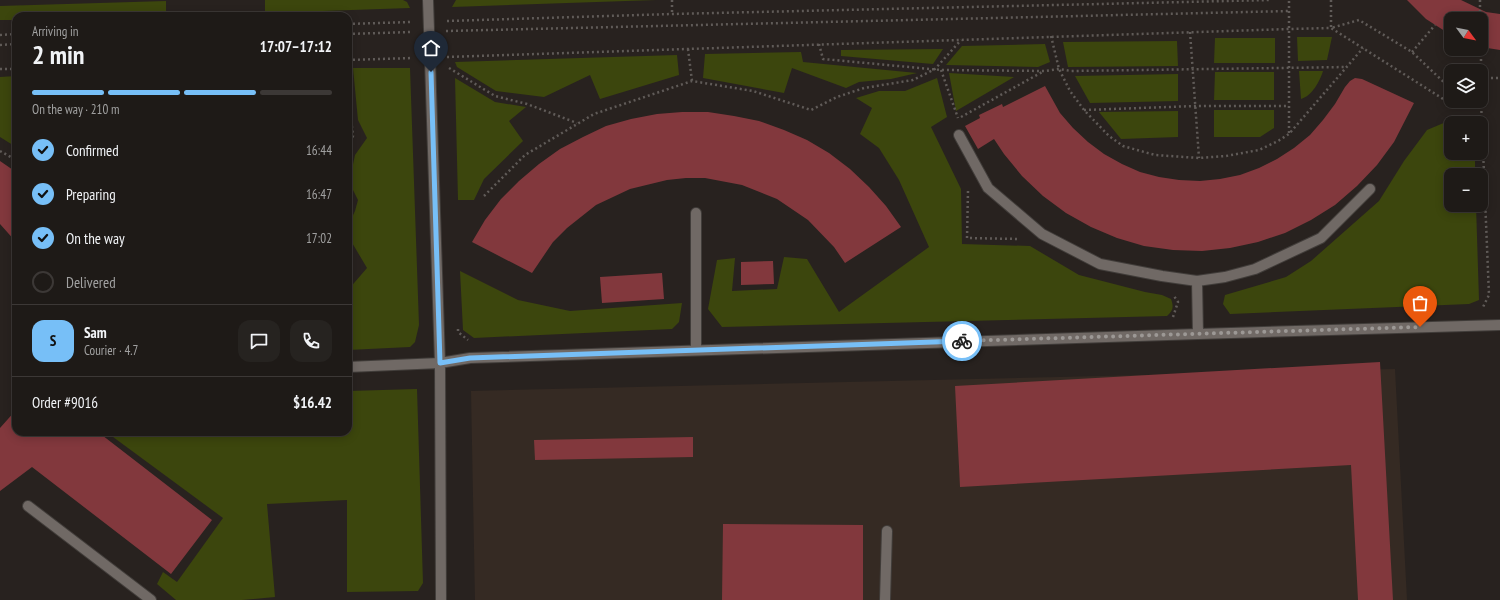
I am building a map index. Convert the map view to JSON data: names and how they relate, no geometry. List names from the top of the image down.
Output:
{
  "north": "bottom right",
  "page": {
    "map_buttons": ["+", "−"],
    "heading": ["2 min", "Arriving in", "17:07–17:12"],
    "panel": [
      "Sam",
      "Courier · 4.7",
      "Order #9016",
      "$16.42"
    ],
    "bar": "On the way · 210 m",
    "list": [
      ["Confirmed", "16:44"],
      ["Preparing", "16:47"],
      ["On the way", "17:02"],
      "Delivered"
    ],
    "round": "S"
  }
}
